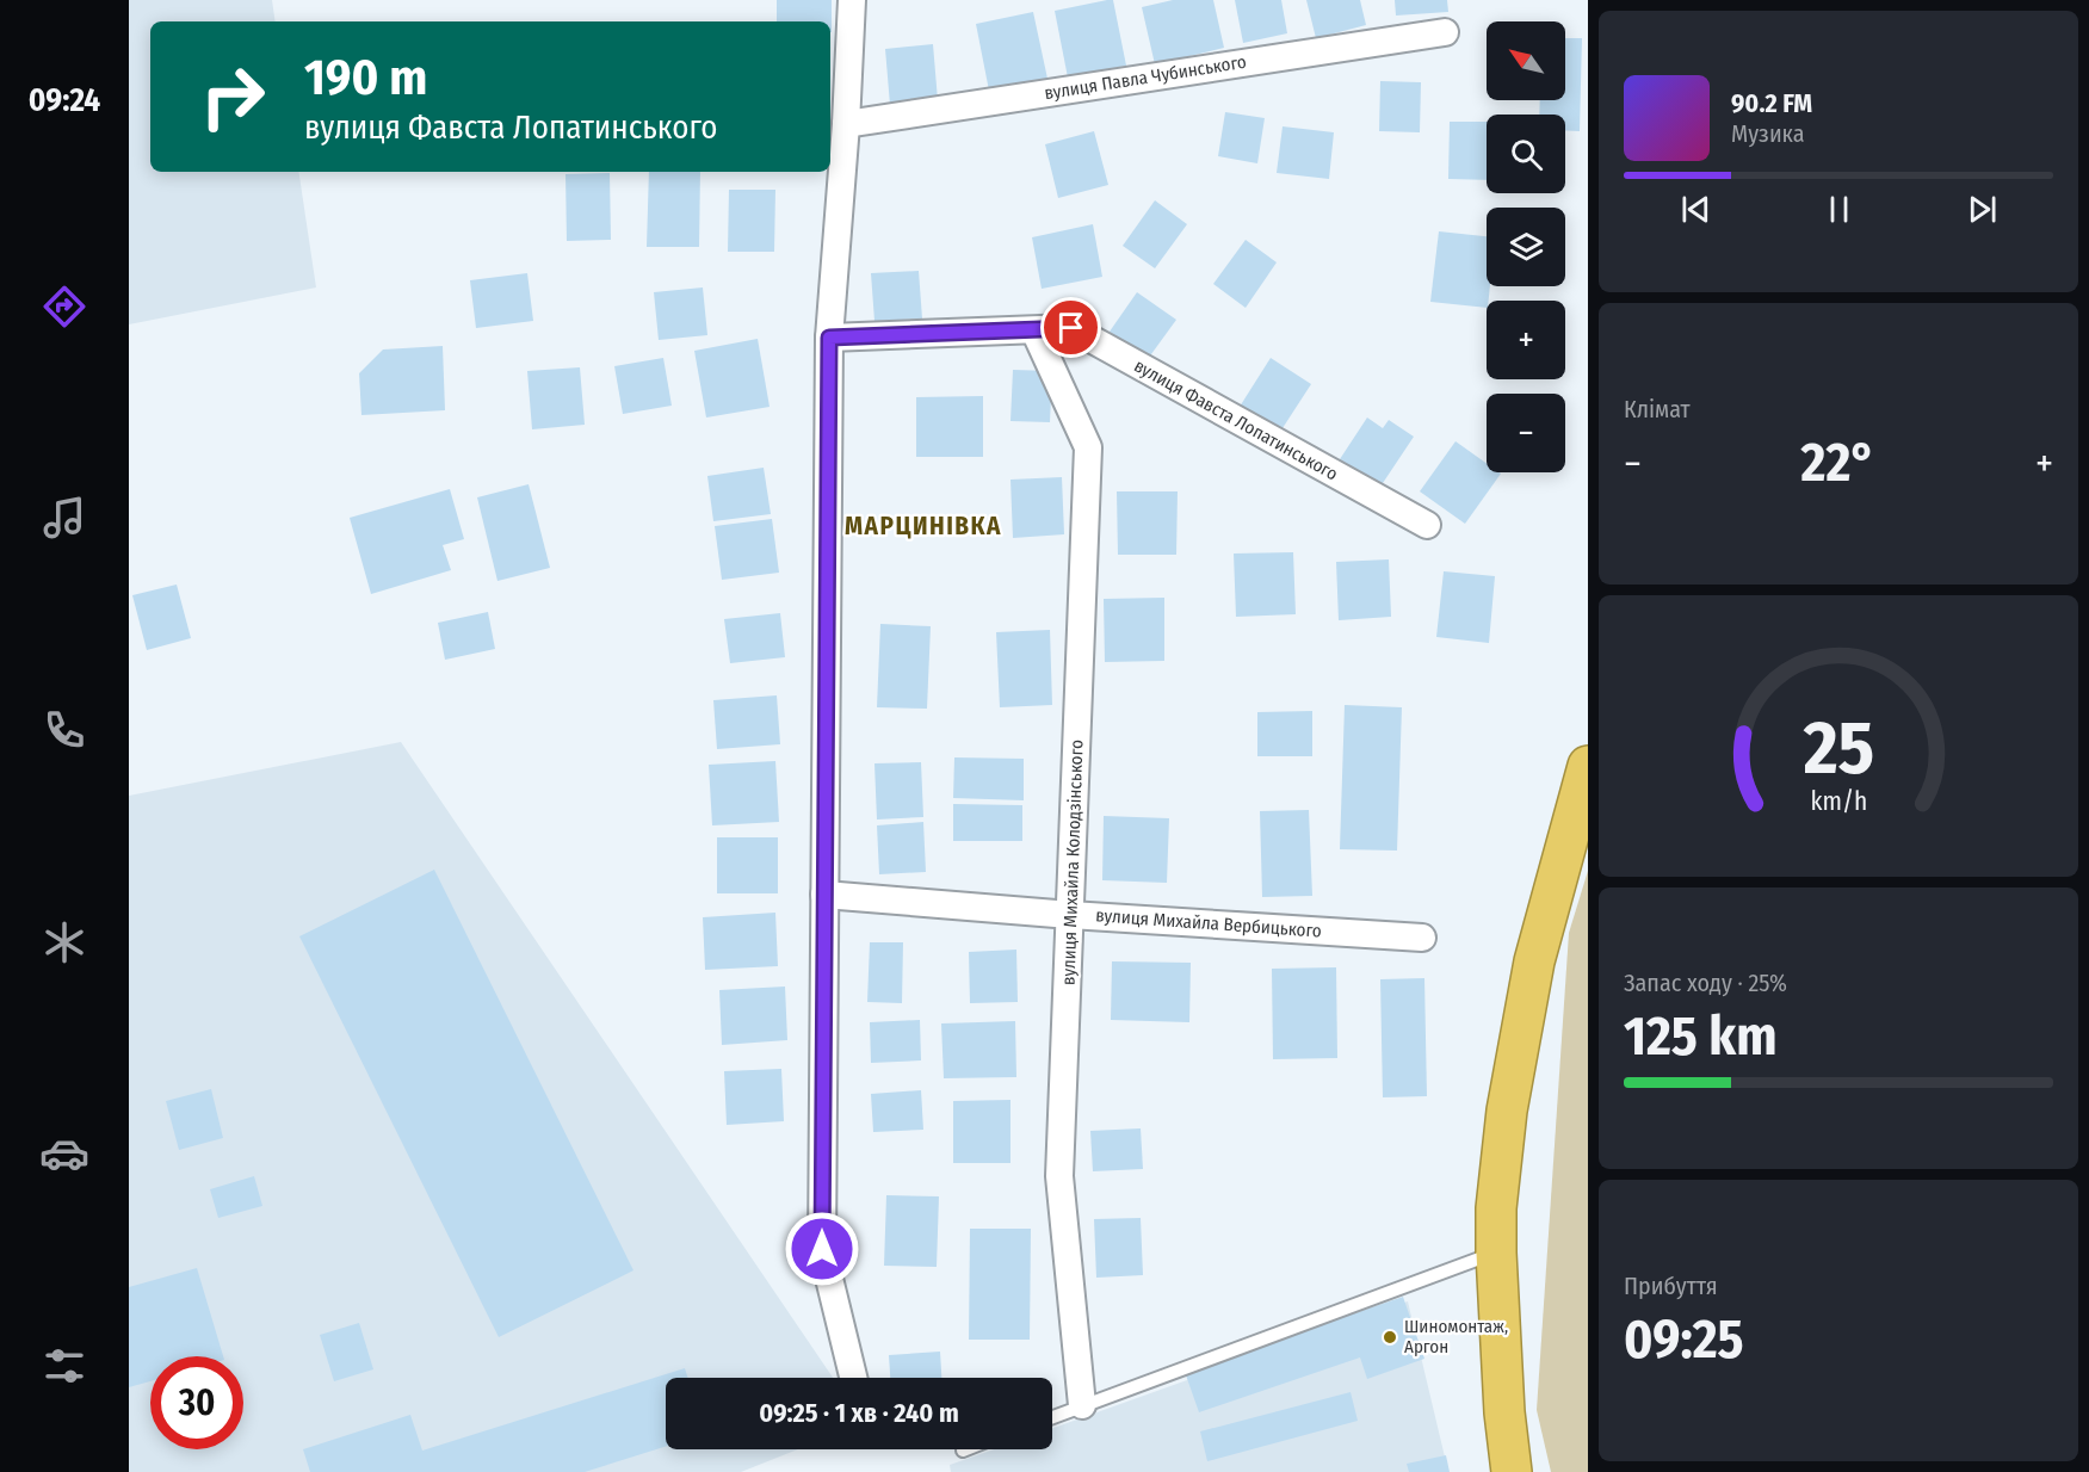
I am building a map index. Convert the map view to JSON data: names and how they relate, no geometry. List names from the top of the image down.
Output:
{
  "streets": {
    "street": [
      "вулиця Павла Чубинського",
      "вулиця Фавста Лопатинського",
      "вулиця Михайла Колодзінського",
      "вулиця Михайла Вербицького"
    ]
  },
  "crossings": [
    ["вулиця Фавста Лопатинського", "вулиця Михайла Колодзінського"],
    ["вулиця Михайла Колодзінського", "вулиця Михайла Вербицького"]
  ],
  "districts": ["МАРЦИНІВКА"],
  "places": ["Шиномонтаж, Аргон"],
  "north": "top left",
  "page": {
    "tabs": "09:24",
    "map_buttons": ["+", "−"],
    "turn": ["190 m", "вулиця Фавста Лопатинського"],
    "song": ["90.2 FM", "Музика"],
    "tile": [
      "Клімат",
      ["Запас ходу · 25%", "125 km"],
      ["Прибуття", "09:25"]
    ],
    "heat": ["−", "22°", "+"],
    "limit": "30",
    "trip": "09:25 · 1 хв · 240 m",
    "gauge": ["25", "km/h"]
  }
}
